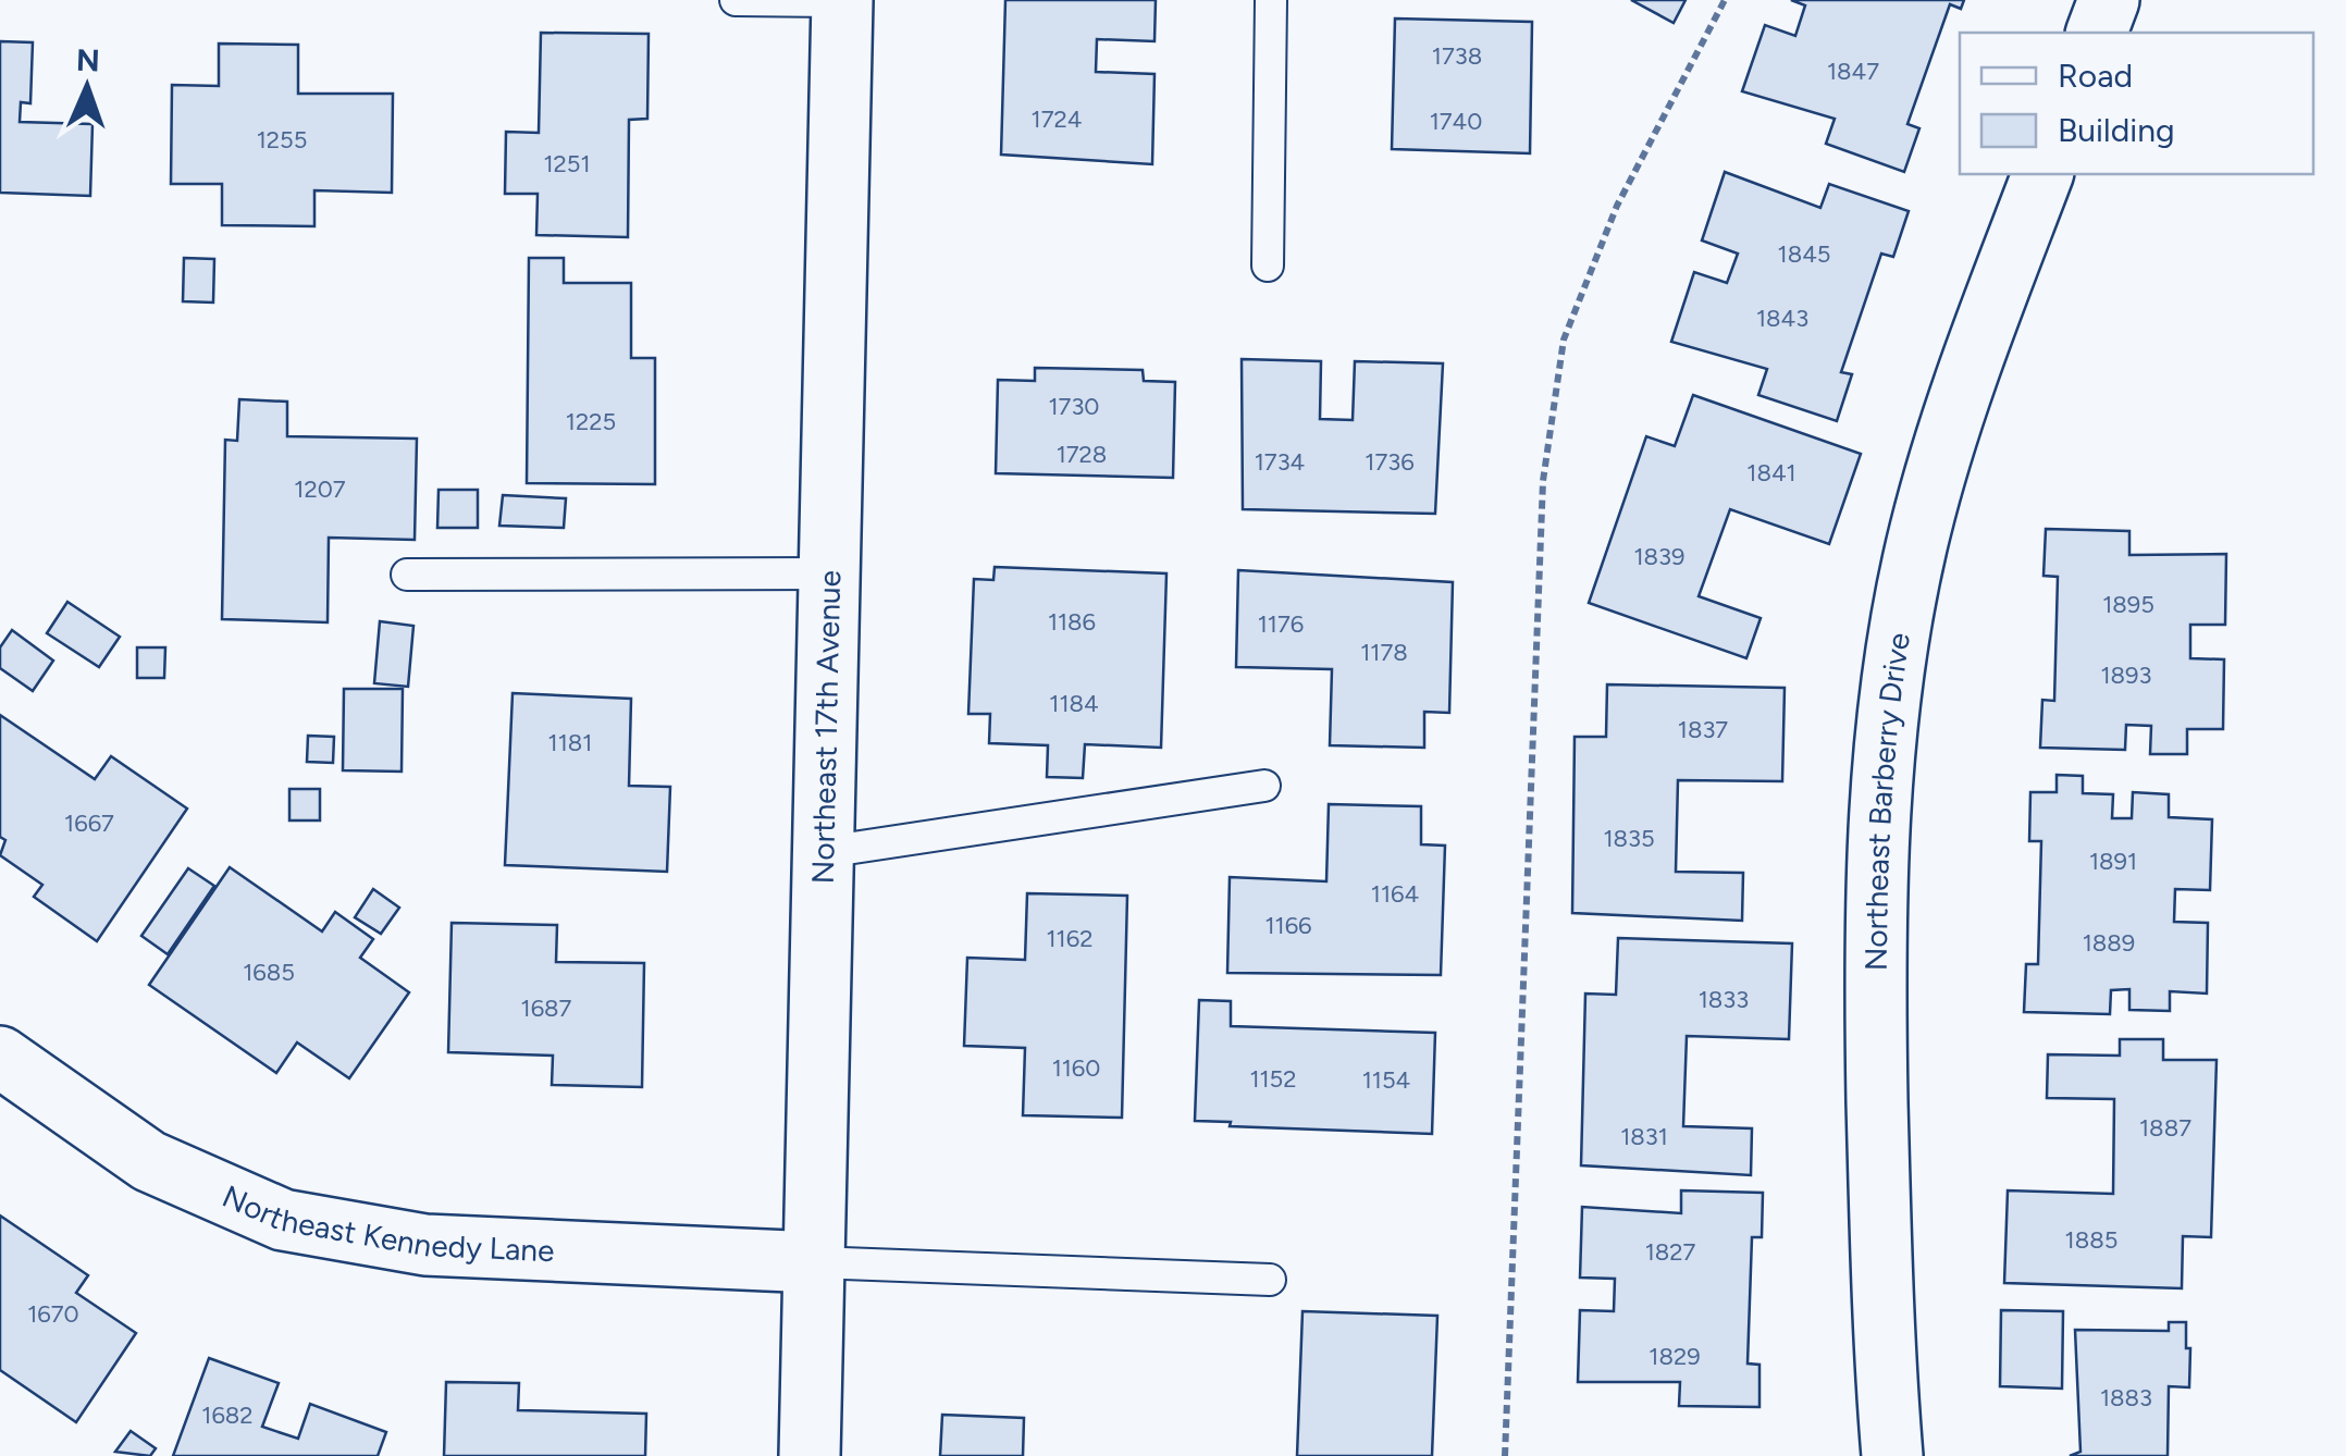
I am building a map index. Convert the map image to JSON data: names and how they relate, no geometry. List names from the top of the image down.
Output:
{
  "streets": {
    "street": ["Northeast 17th Avenue", "Northeast Barberry Drive", "Northeast Kennedy Lane"]
  },
  "crossings": [
    ["Northeast 17th Avenue", "Northeast Kennedy Lane"]
  ],
  "house_numbers": [
    "1738",
    "1847",
    "1724",
    "1740",
    "1255",
    "1251",
    "1845",
    "1843",
    "1730",
    "1225",
    "1728",
    "1734",
    "1736",
    "1841",
    "1207",
    "1839",
    "1895",
    "1186",
    "1176",
    "1178",
    "1893",
    "1184",
    "1837",
    "1181",
    "1667",
    "1835",
    "1891",
    "1164",
    "1166",
    "1162",
    "1889",
    "1685",
    "1833",
    "1687",
    "1160",
    "1152",
    "1154",
    "1887",
    "1831",
    "1885",
    "1827",
    "1670",
    "1829",
    "1883",
    "1682"
  ],
  "legend": ["Road", "Building"],
  "north": "top"
}
